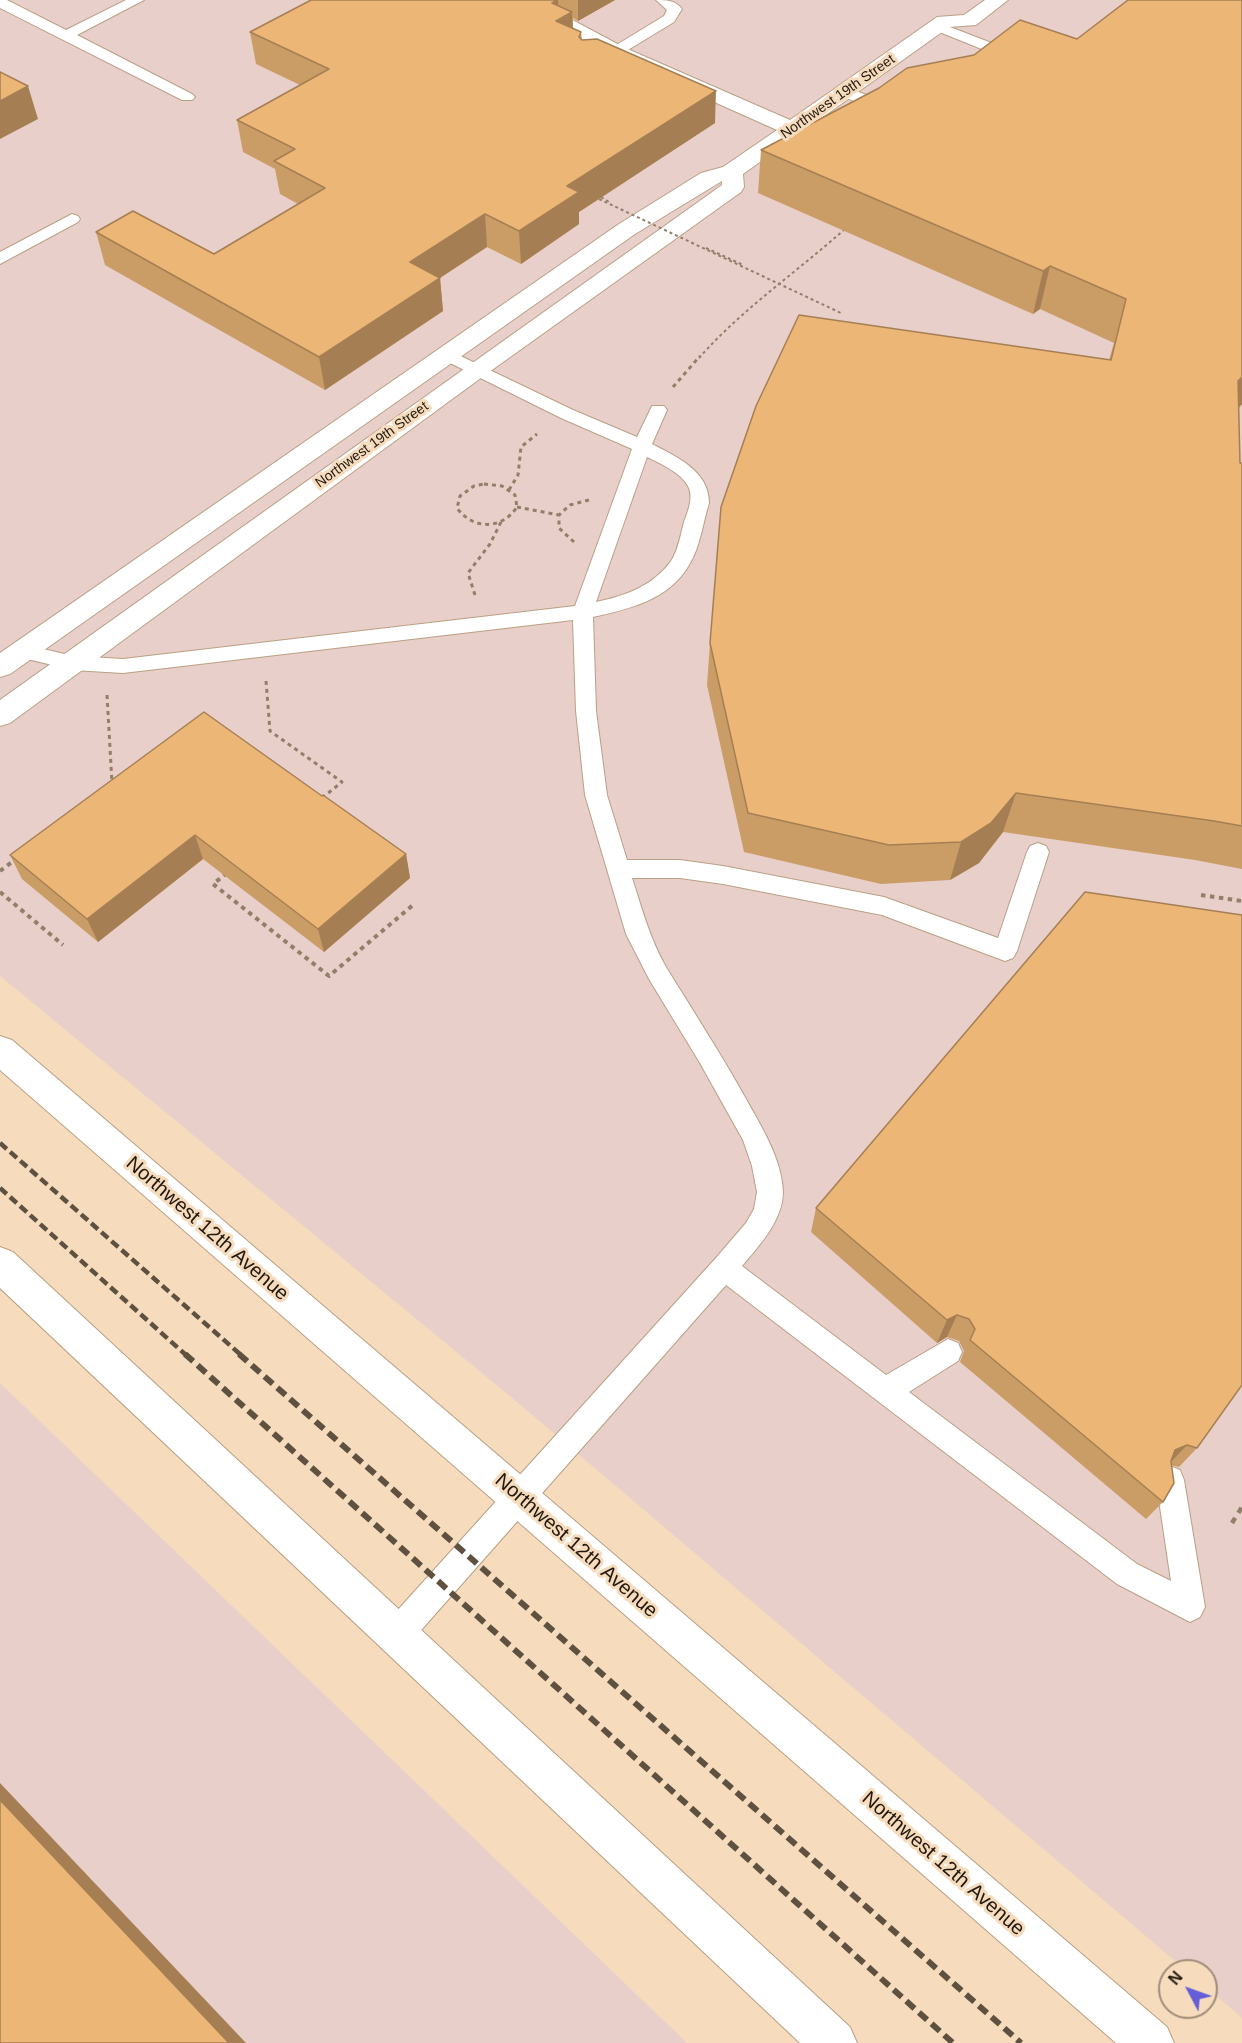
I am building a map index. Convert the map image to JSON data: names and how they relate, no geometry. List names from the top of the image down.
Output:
{
  "streets": {
    "street": ["Northwest 19th Street", "Northwest 12th Avenue"]
  },
  "north": "top left"
}
